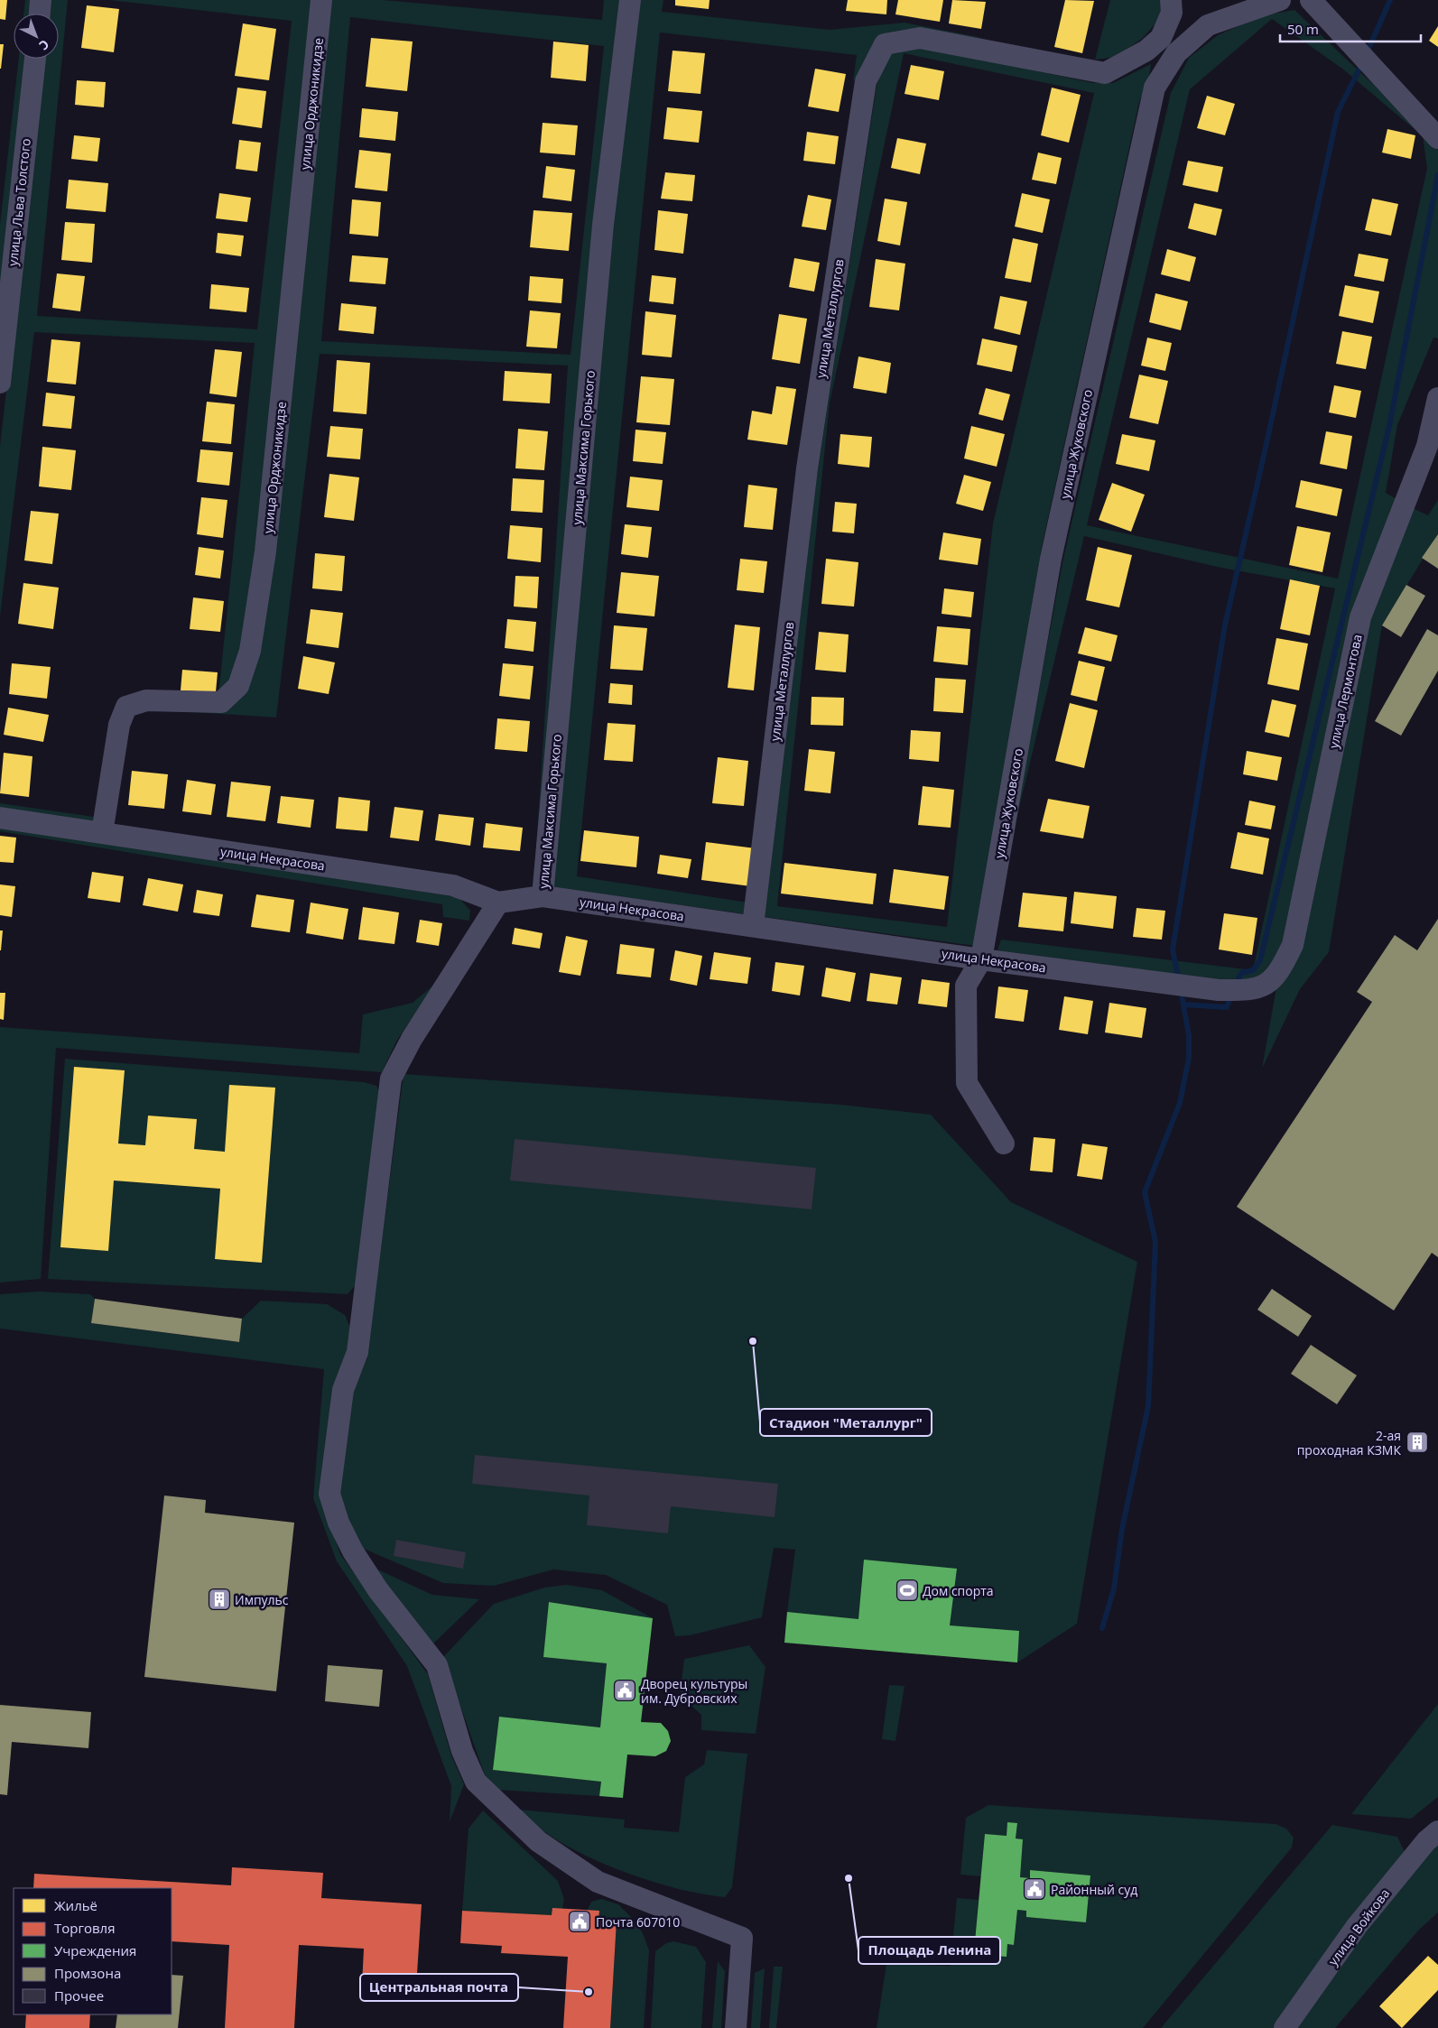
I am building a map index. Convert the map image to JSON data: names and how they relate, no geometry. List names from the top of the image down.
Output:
{
  "streets": {
    "street": [
      "улица Орджоникидзе",
      "улица Льва Толстого",
      "улица Металлургов",
      "улица Жуковского",
      "улица Максима Горького",
      "улица Лермонтова",
      "улица Некрасова",
      "улица Войкова"
    ]
  },
  "crossings": [
    ["улица Орджоникидзе", "улица Некрасова"],
    ["улица Металлургов", "улица Некрасова"],
    ["улица Жуковского", "улица Некрасова"],
    ["улица Максима Горького", "улица Некрасова"],
    ["улица Лермонтова", "улица Некрасова"]
  ],
  "places": {
    "other": ["Стадион \"Металлург\"", "Площадь Ленина", "Центральная почта"],
    "building": ["2-ая проходная КЗМК", "Импульс"],
    "sports": ["Дом спорта"],
    "public building": ["Дворец культуры им. Дубровских", "Районный суд", "Почта 607010"]
  },
  "legend": [
    "Жильё",
    "Торговля",
    "Учреждения",
    "Промзона",
    "Прочее"
  ],
  "scale_bar": "50 m",
  "north": "bottom right"
}
